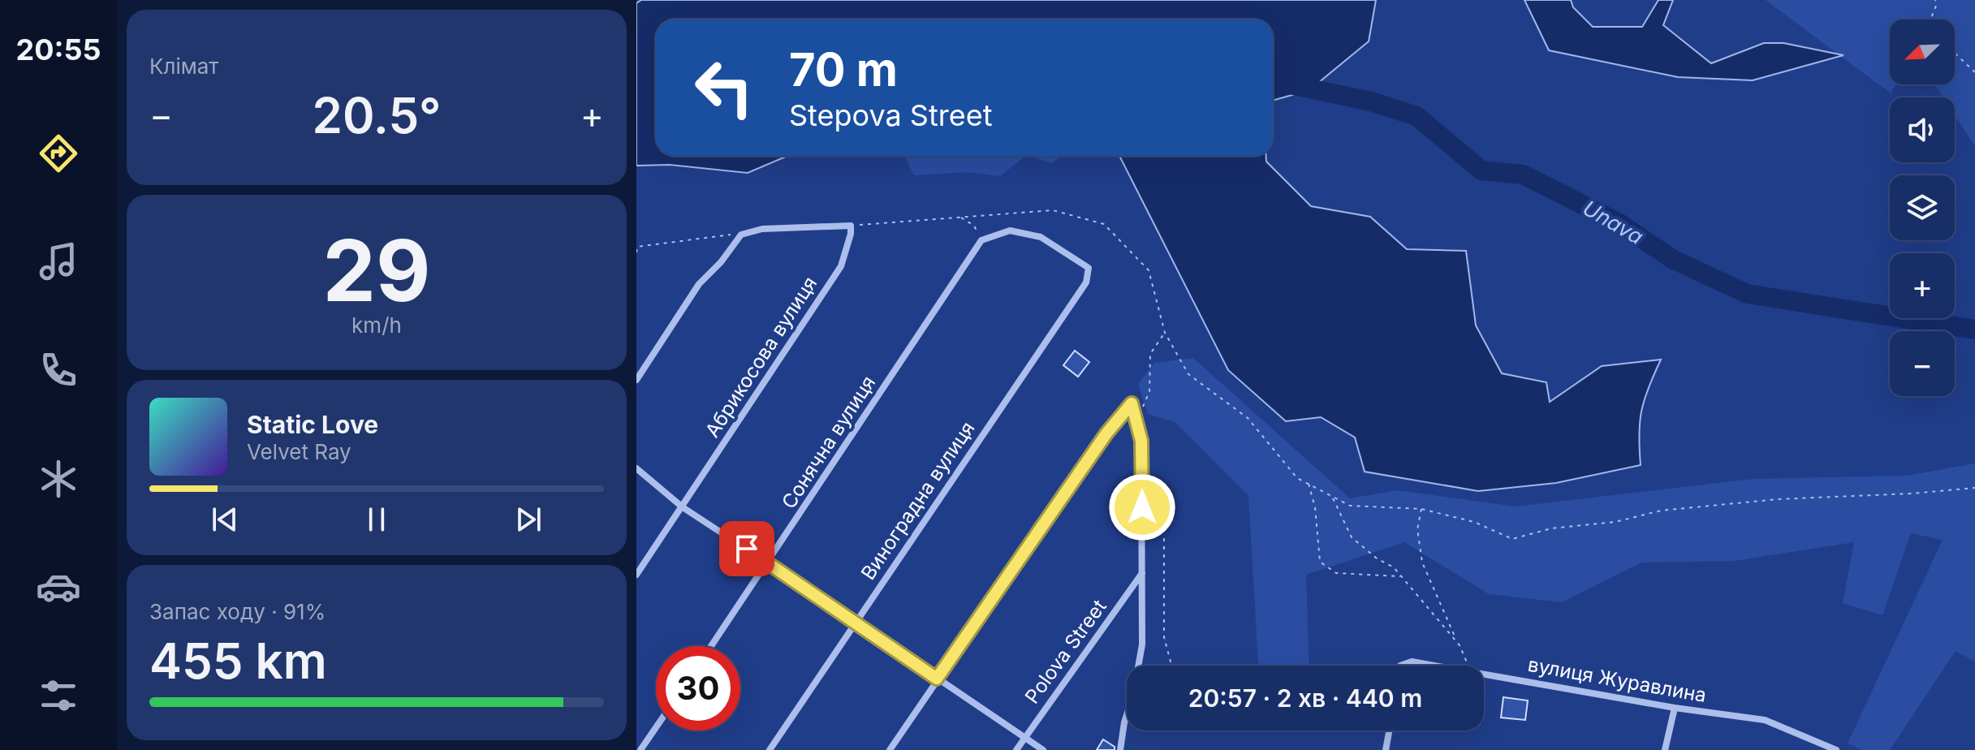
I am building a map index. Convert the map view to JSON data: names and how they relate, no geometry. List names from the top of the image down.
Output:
{
  "streets": {
    "street": [
      "Абрикосова вулиця",
      "Сонячна вулиця",
      "Виноградна вулиця",
      "Polova Street",
      "вулиця Журавлина"
    ]
  },
  "crossings": [
    ["Сонячна вулиця", "Виноградна вулиця"]
  ],
  "water": ["Unava"],
  "north": "bottom left",
  "page": {
    "tabs": "20:55",
    "tile": [
      "Клімат",
      ["29", "km/h"],
      ["Запас ходу · 91%", "455 km"]
    ],
    "map_buttons": ["+", "−"],
    "turn": ["70 m", "Stepova Street"],
    "heat": ["−", "20.5°", "+"],
    "song": ["Static Love", "Velvet Ray"],
    "limit": "30",
    "trip": "20:57 · 2 хв · 440 m"
  }
}
